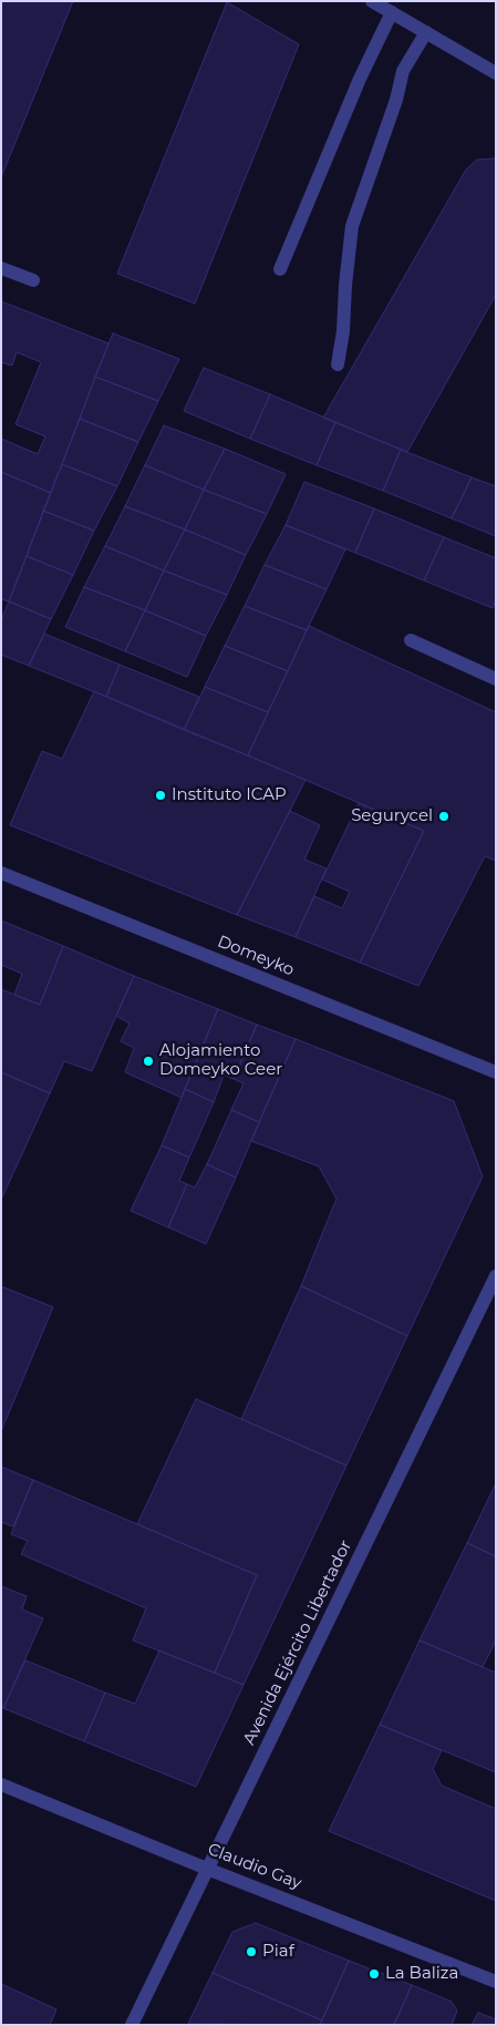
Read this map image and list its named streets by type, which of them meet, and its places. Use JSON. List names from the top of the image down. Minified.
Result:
{"streets":{"street":["Domeyko","Avenida Ejército Libertador","Claudio Gay"]},"crossings":[["Avenida Ejército Libertador","Claudio Gay"]],"places":["Instituto ICAP","Segurycel","Alojamiento Domeyko Ceer","Piaf","La Baliza"]}
